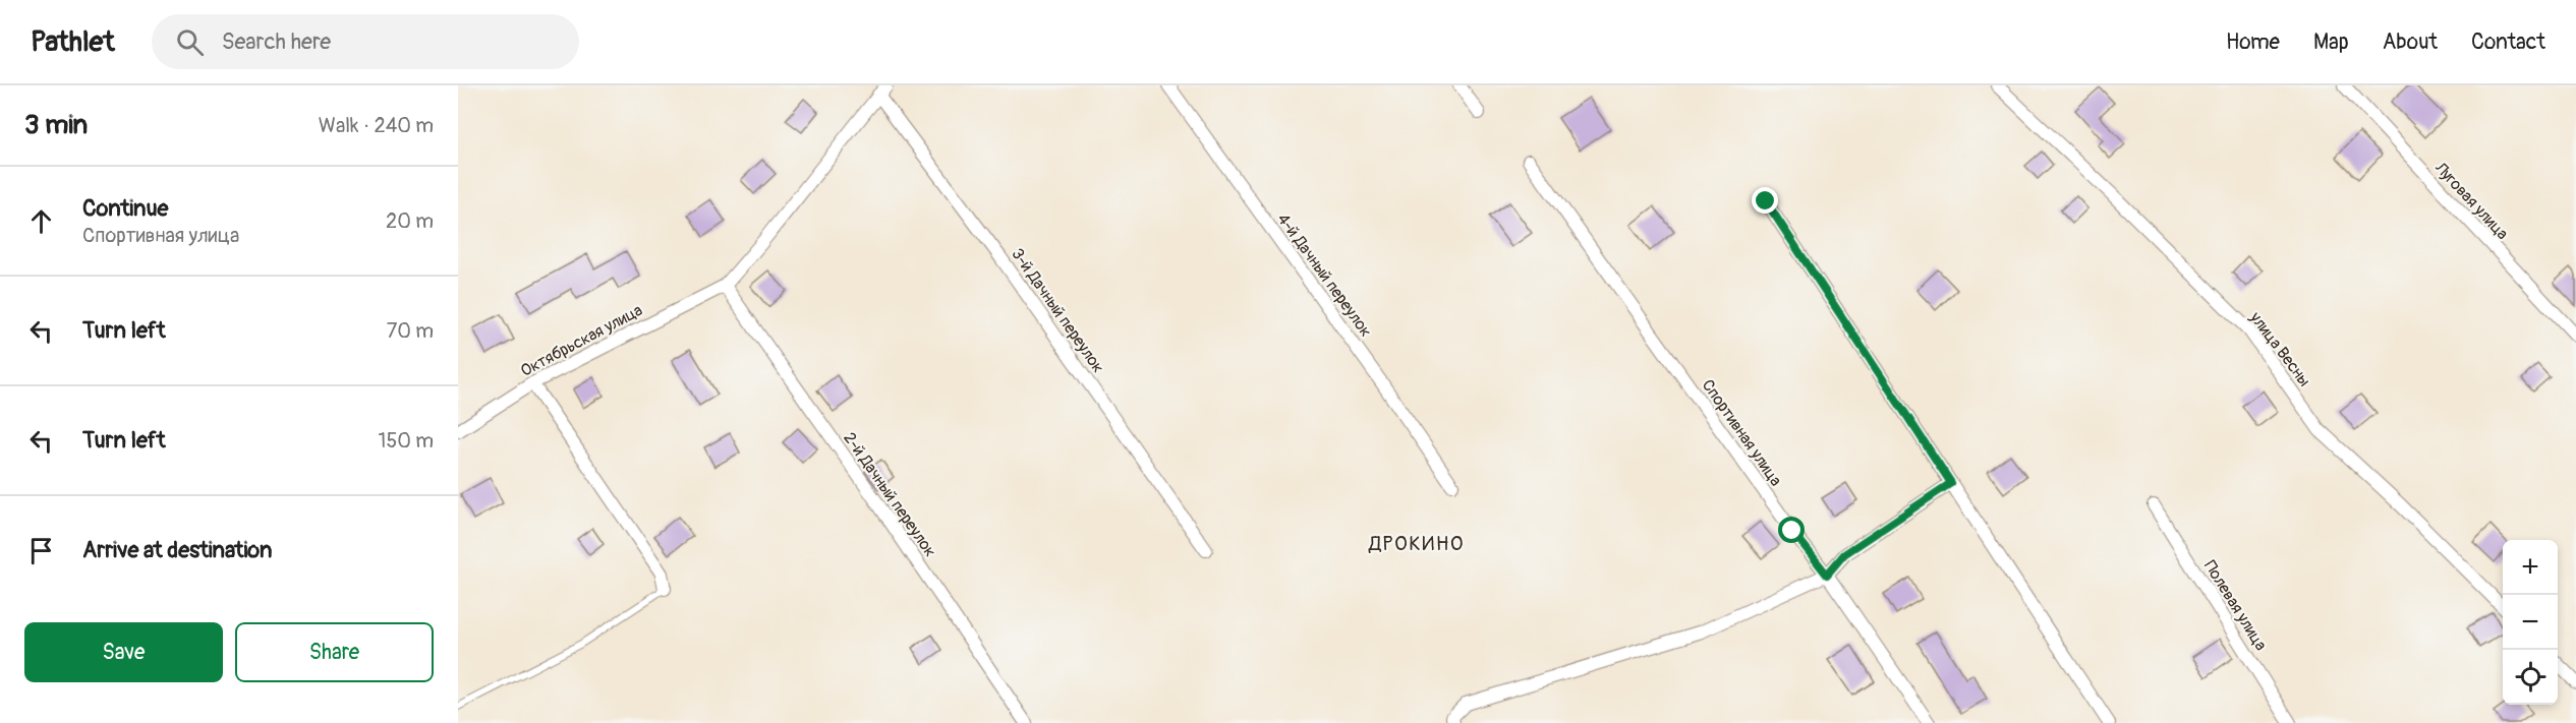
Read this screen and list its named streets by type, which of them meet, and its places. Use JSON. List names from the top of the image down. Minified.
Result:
{"streets":{"street":["Луговая улица","4-й Дачный переулок","3-й Дачный переулок","Октябрьская улица","улица Весны","Спортивная улица","2-й Дачный переулок","Полевая улица"]},"crossings":[["Октябрьская улица","2-й Дачный переулок"]],"districts":["ДРОКИНО"],"page":{"header":"Pathlet","search":"Search here","nav":["Home","Map","About","Contact"],"heading":["3 min","Walk · 240 m"],"list":[["Continue","Спортивная улица","20 m"],["Turn left","70 m"],["Turn left","150 m"],"Arrive at destination"],"map_buttons":["+","−"],"buttons":["Save","Share"]}}
